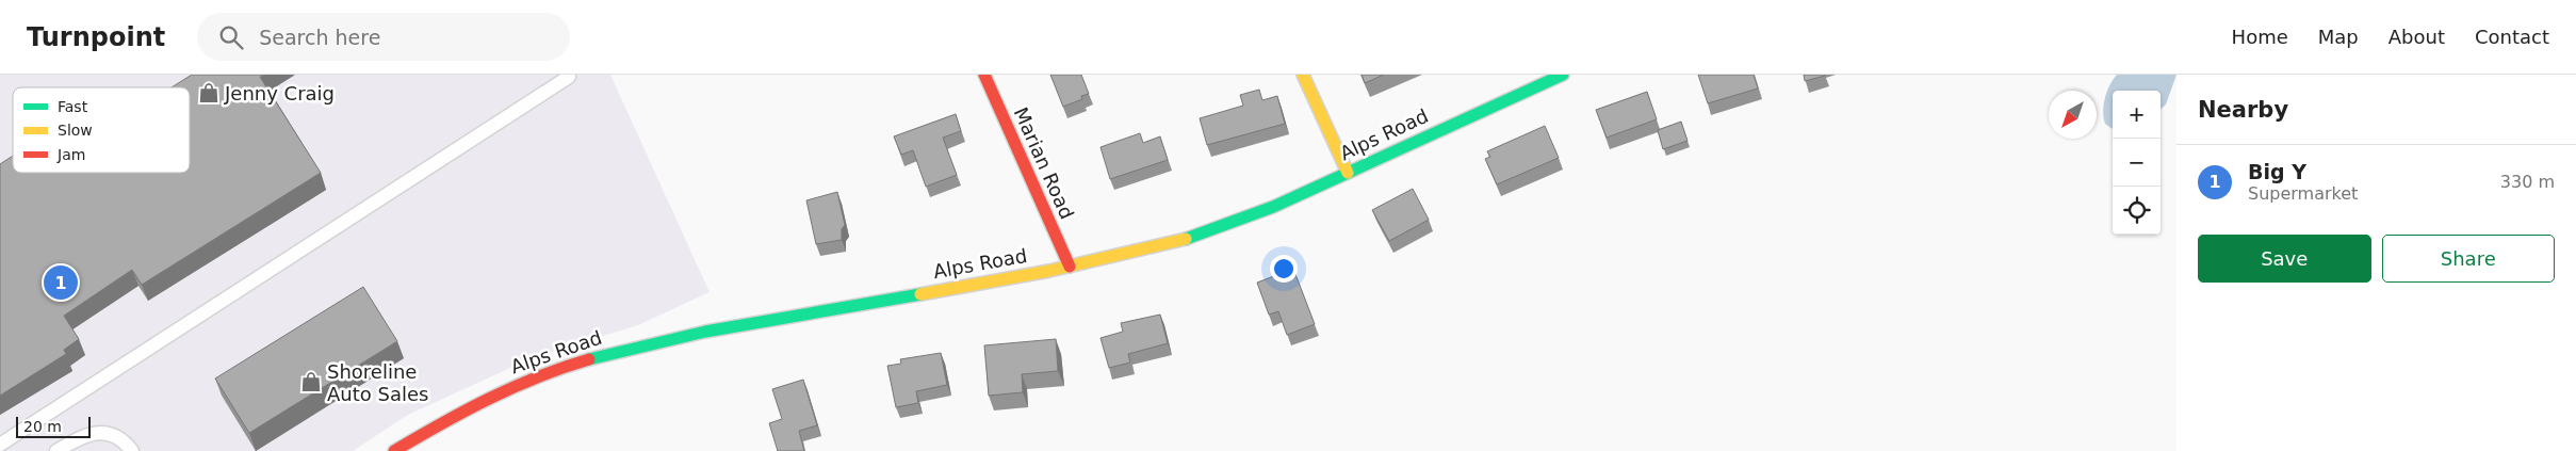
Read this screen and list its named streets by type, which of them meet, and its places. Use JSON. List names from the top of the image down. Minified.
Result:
{"streets":{"street":["Alps Road","Marian Road"]},"crossings":[["Alps Road","Marian Road"]],"places":{"shop":["Jenny Craig","Shoreline Auto Sales"]},"legend":["Fast","Slow","Jam"],"scale_bar":"20 m","north":"bottom left","page":{"header":"Turnpoint","search":"Search here","nav":["Home","Map","About","Contact"],"heading":"Nearby","map_buttons":["+","−"],"list":[{"mark":"1","name":"Big Y","note":"Supermarket","value":"330 m"}],"buttons":["Save","Share"],"pins":"1","scale":"20 m"}}
